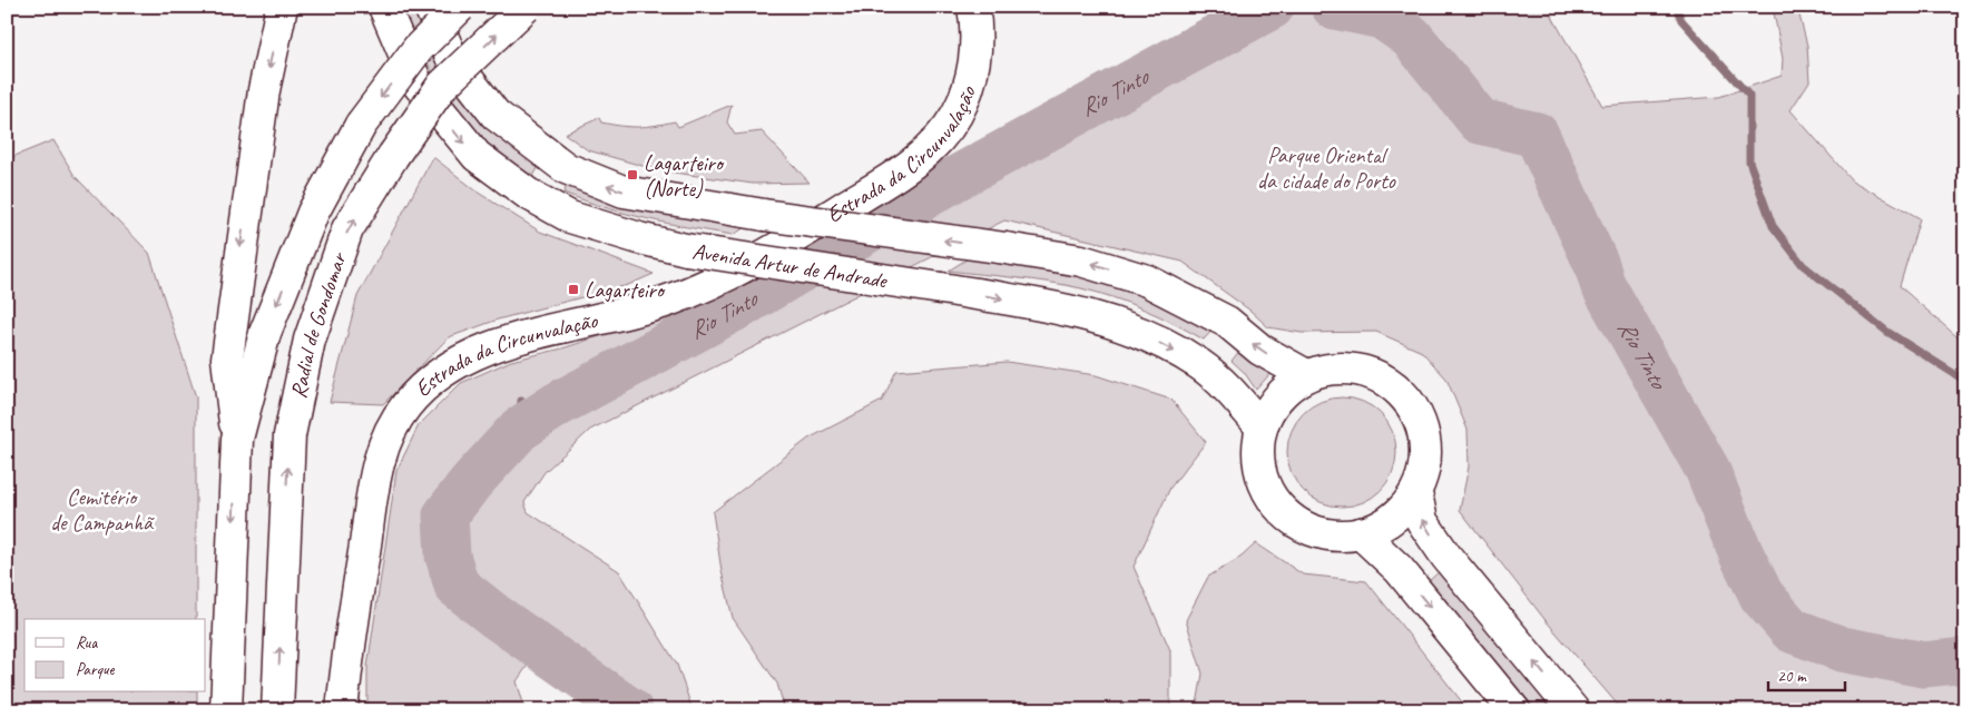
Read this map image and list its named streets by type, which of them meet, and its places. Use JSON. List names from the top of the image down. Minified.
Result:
{"streets":{"main road":["Estrada da Circunvalação","Avenida Artur de Andrade","Radial de Gondomar"]},"water":["Rio Tinto"],"parks":["Parque Oriental da cidade do Porto","Cemitério de Campanhã"],"places":{"transit":["Lagarteiro (Norte)","Lagarteiro"]},"legend":["Rua","Parque"],"scale_bar":"20 m"}
